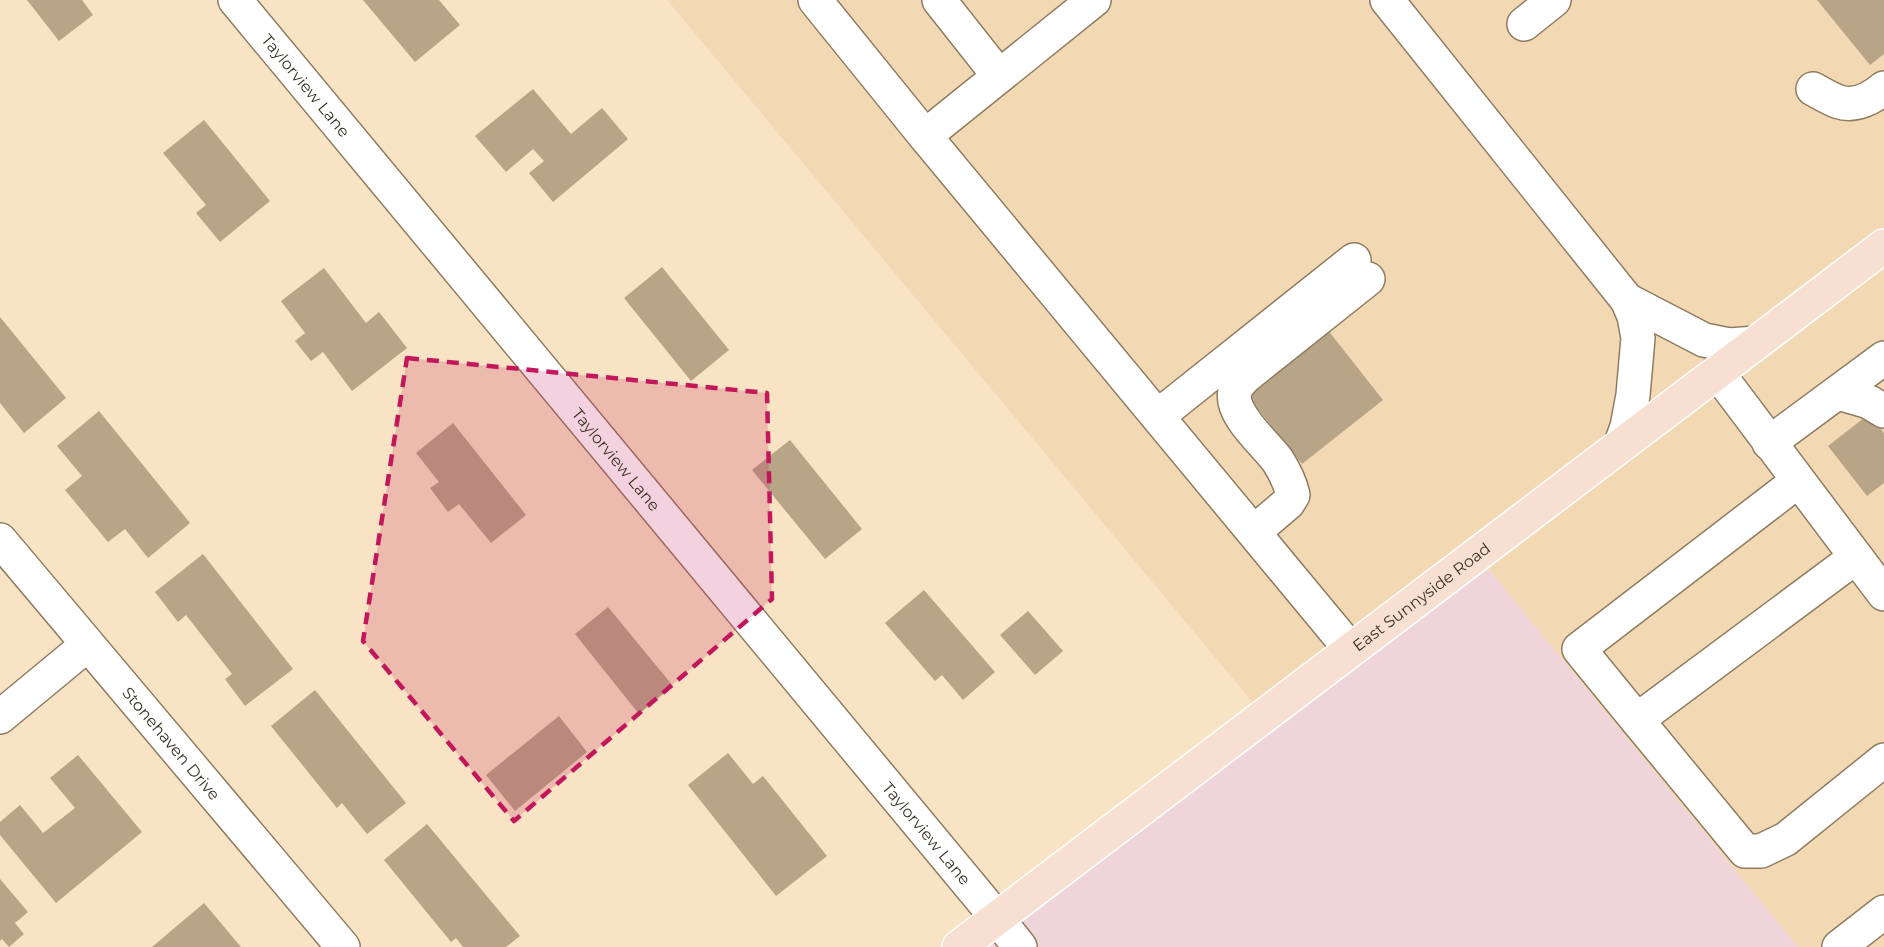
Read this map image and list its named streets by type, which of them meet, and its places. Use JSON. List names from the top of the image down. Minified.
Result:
{"streets":{"main road":["East Sunnyside Road"],"street":["Taylorview Lane","Stonehaven Drive"]},"crossings":[["Taylorview Lane","East Sunnyside Road"]]}
